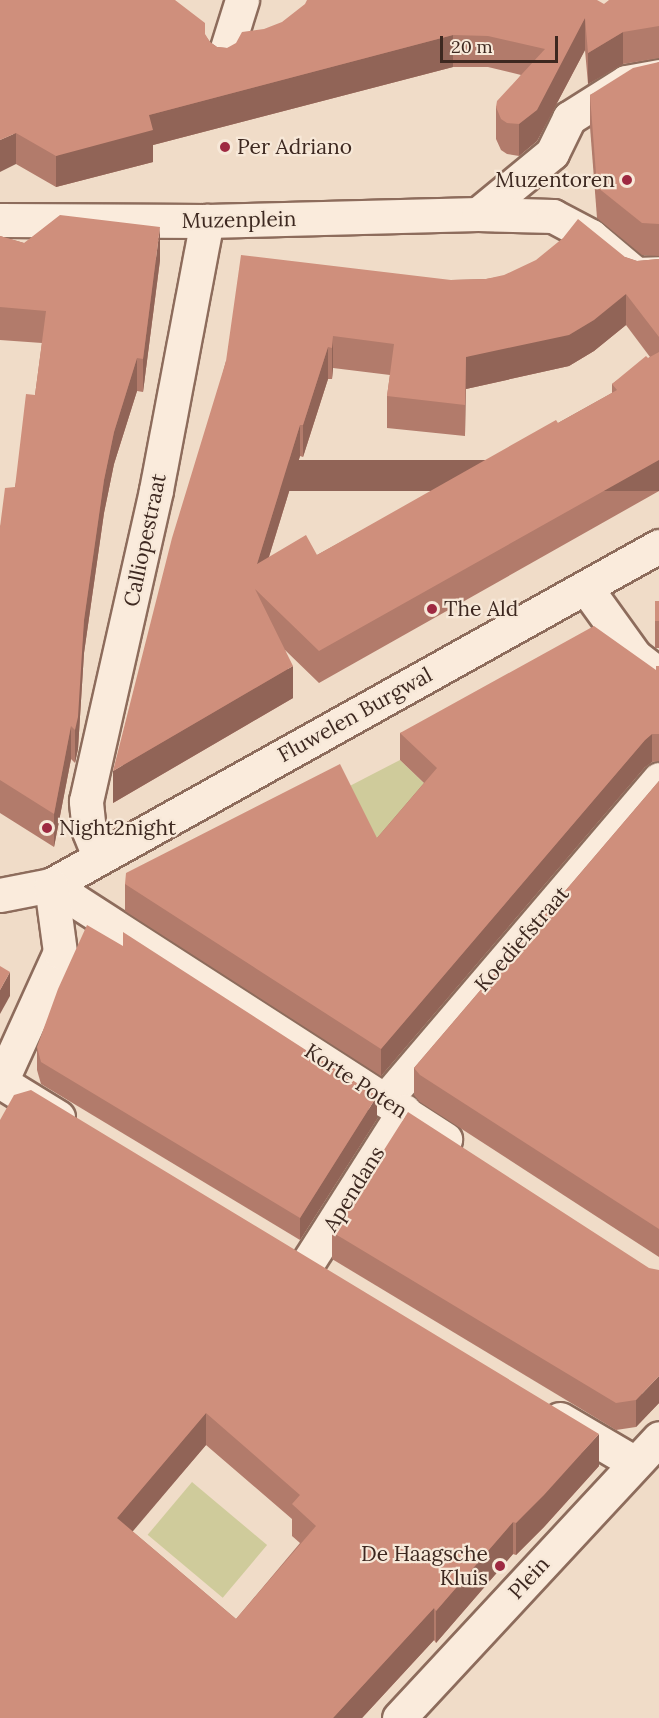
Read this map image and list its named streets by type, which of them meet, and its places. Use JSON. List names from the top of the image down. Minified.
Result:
{"streets":{"street":["Muzenplein","Calliopestraat","Fluwelen Burgwal","Koediefstraat","Korte Poten","Apendans","Plein"]},"crossings":[["Muzenplein","Calliopestraat"],["Calliopestraat","Fluwelen Burgwal"],["Fluwelen Burgwal","Korte Poten"],["Koediefstraat","Korte Poten"],["Koediefstraat","Apendans"],["Korte Poten","Apendans"]],"places":["Per Adriano","Muzentoren","The Ald","Night2night","De Haagsche Kluis"],"scale_bar":"20 m"}
